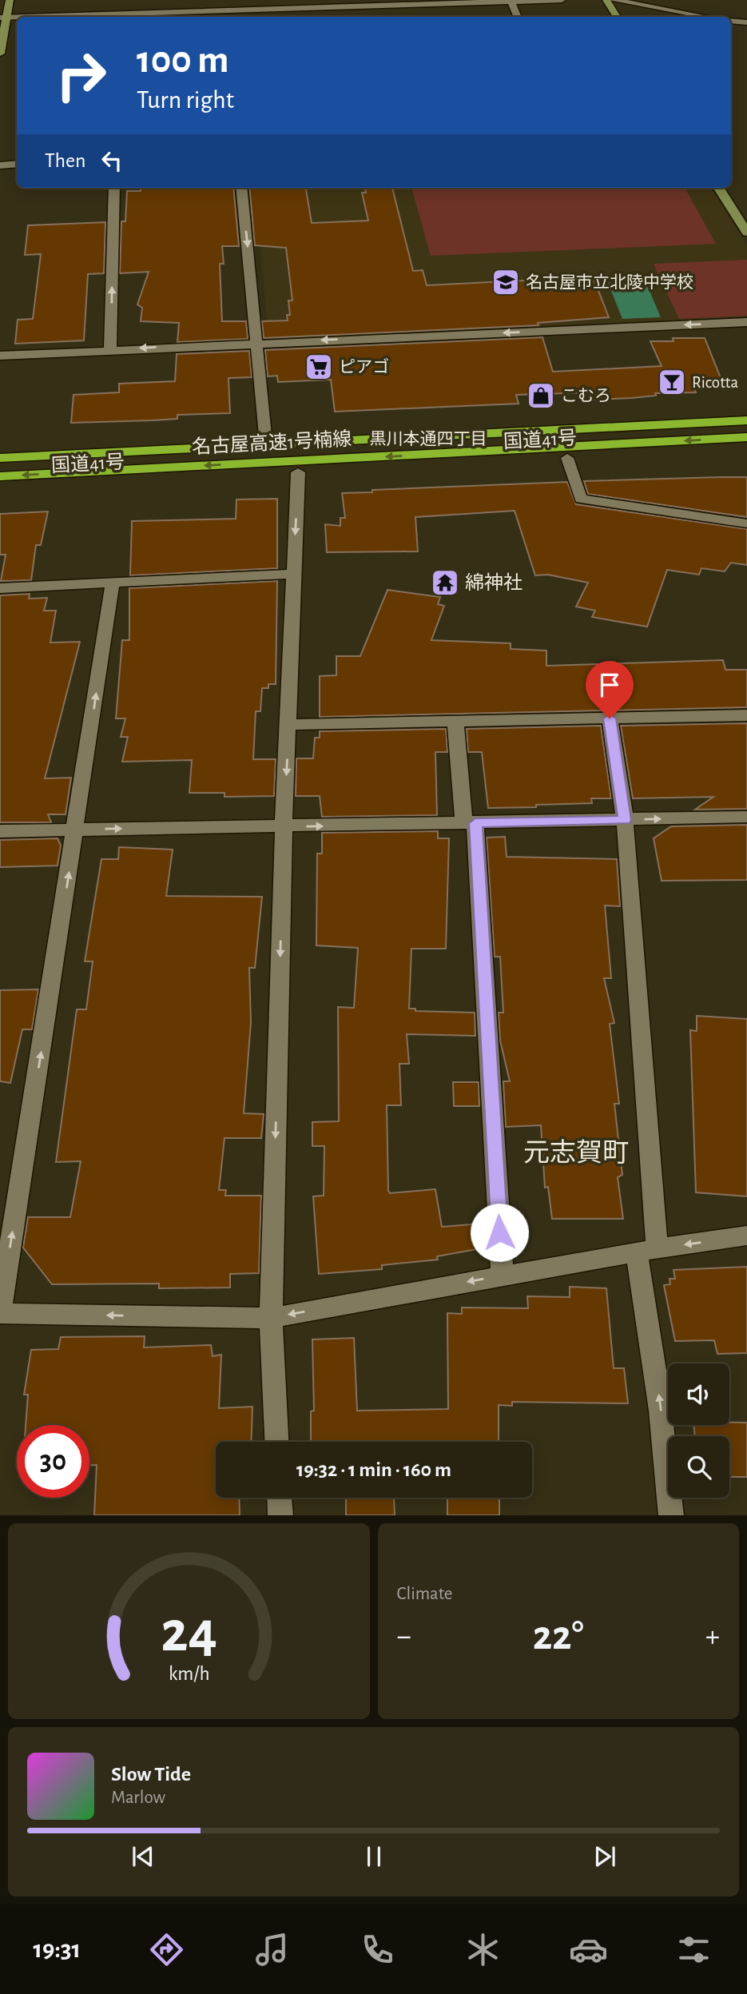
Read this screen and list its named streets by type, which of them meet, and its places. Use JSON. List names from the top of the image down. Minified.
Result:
{"streets":{"highway":["国道41号","名古屋高速1号楠線"]},"districts":["黒川本通四丁目","元志賀町"],"places":{"school or university":["名古屋市立北陵中学校"],"supermarket":["ピアゴ"],"bar":["Ricotta"],"shop":["こむろ"],"temple":["綿神社"]},"page":{"turn":["100 m","Turn right"],"then":"Then","limit":"30","trip":"19:32 · 1 min · 160 m","tile":"Climate","heat":["−","22°","+"],"song":["Slow Tide","Marlow"],"tabs":"19:31","gauge":["24","km/h"]}}
